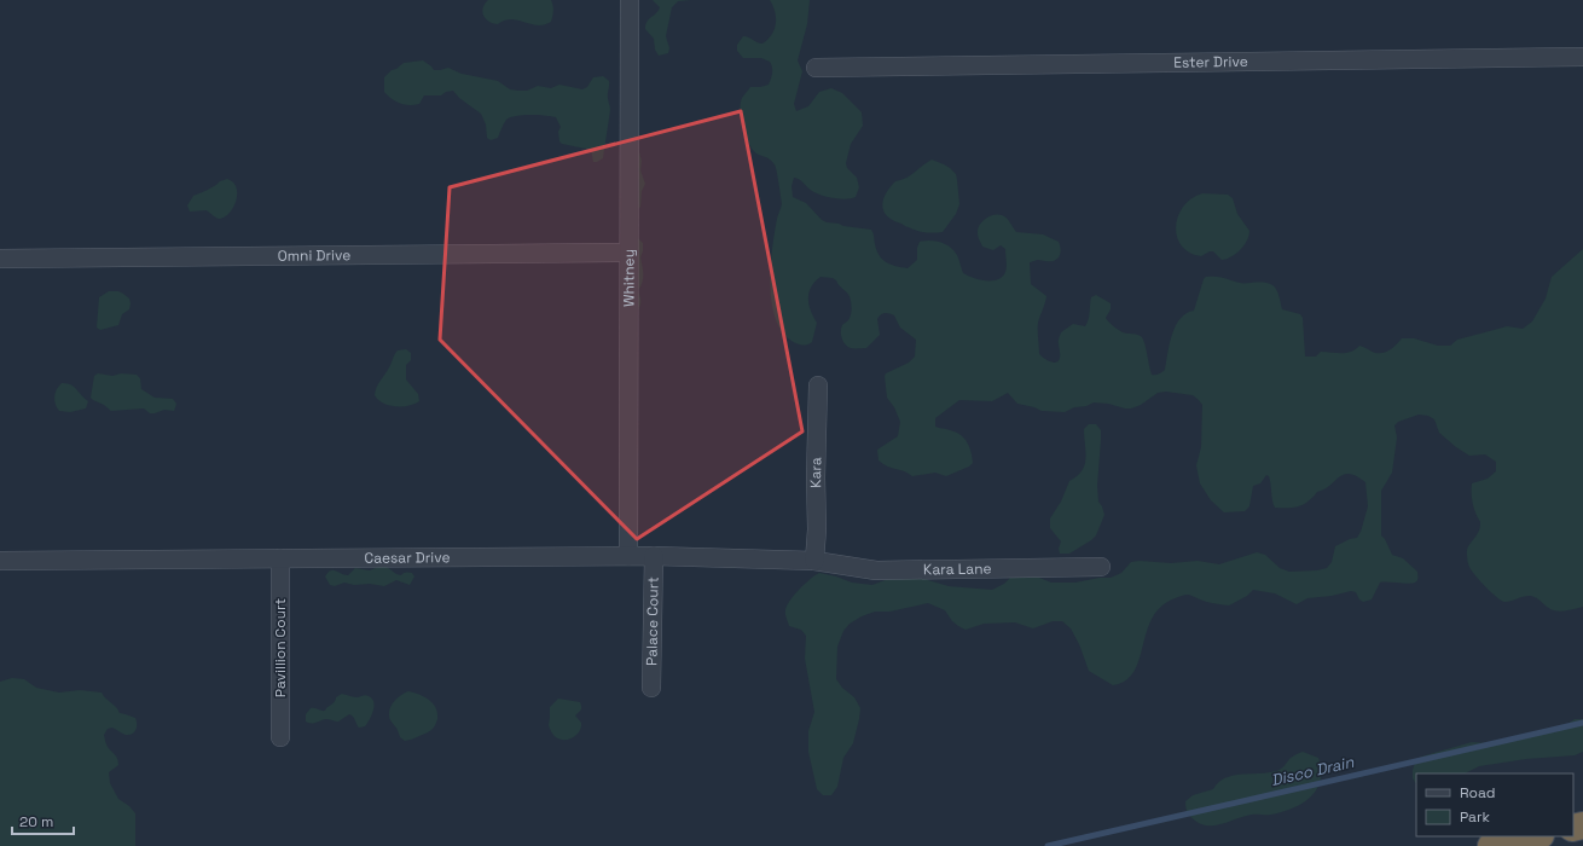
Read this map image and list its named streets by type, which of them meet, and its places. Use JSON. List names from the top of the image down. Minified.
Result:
{"streets":{"street":["Ester Drive","Omni Drive","Whitney","Kara","Caesar Drive","Kara Lane","Palace Court","Pavillion Court"]},"crossings":[["Omni Drive","Whitney"],["Whitney","Caesar Drive"],["Kara","Caesar Drive"],["Kara","Kara Lane"],["Caesar Drive","Kara Lane"],["Caesar Drive","Palace Court"],["Caesar Drive","Pavillion Court"]],"water":["Disco Drain"],"legend":["Road","Park"],"scale_bar":"20 m"}
